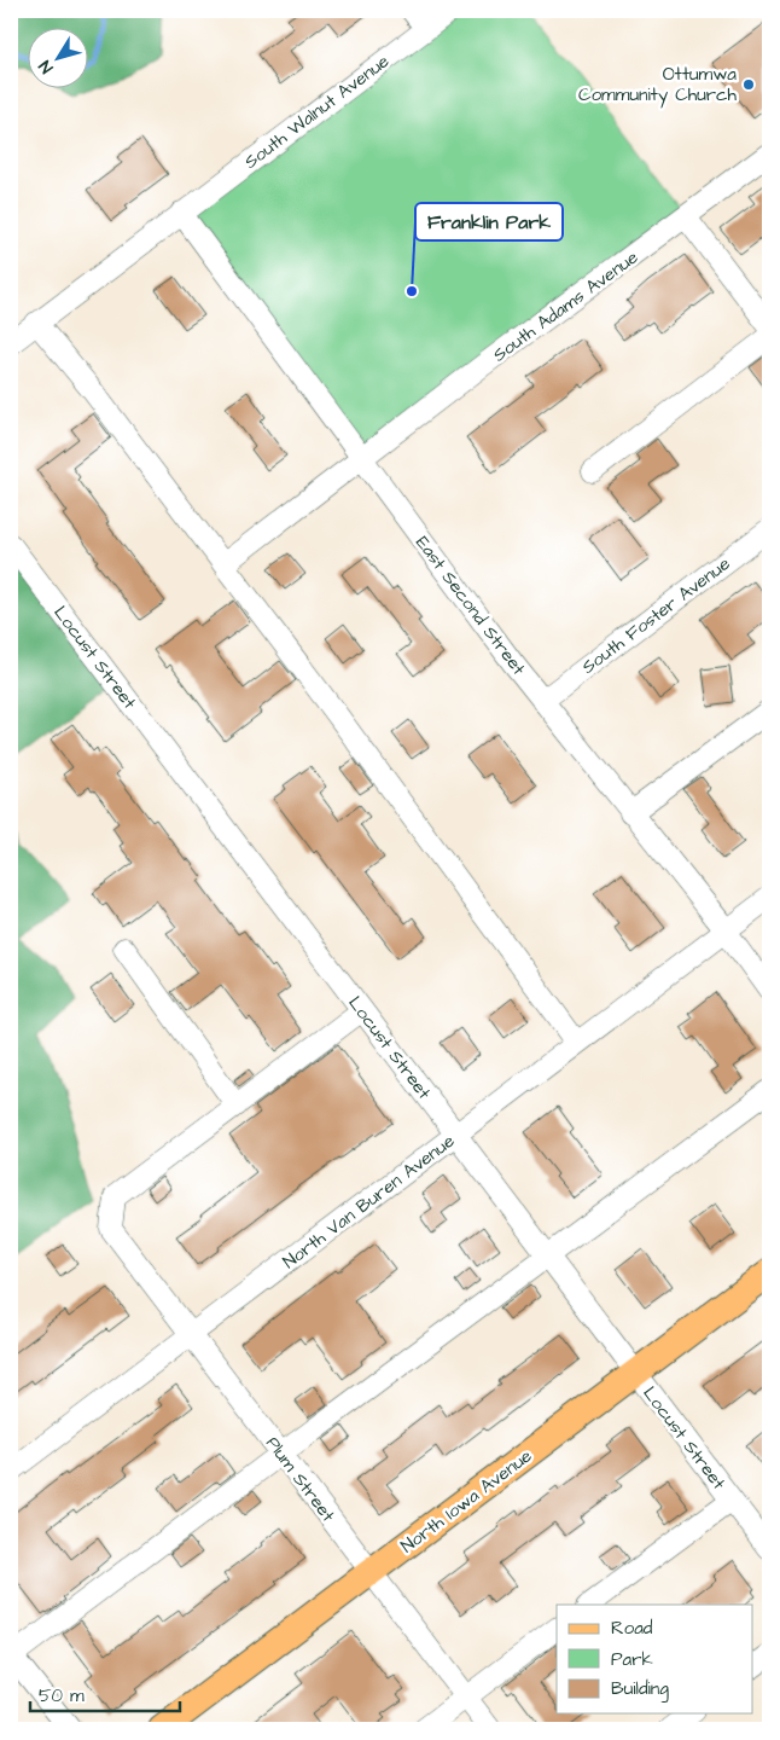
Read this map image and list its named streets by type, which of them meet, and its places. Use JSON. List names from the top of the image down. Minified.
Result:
{"streets":{"main road":["North Iowa Avenue"],"street":["South Walnut Avenue","South Adams Avenue","East Second Street","South Foster Avenue","Locust Street","North Van Buren Avenue","Plum Street"]},"crossings":[["South Walnut Avenue","East Second Street"],["South Adams Avenue","East Second Street"],["East Second Street","South Foster Avenue"],["East Second Street","North Van Buren Avenue"],["Locust Street","North Van Buren Avenue"],["Locust Street","North Iowa Avenue"],["North Van Buren Avenue","Plum Street"],["Plum Street","North Iowa Avenue"]],"places":["Ottumwa Community Church","Franklin Park"],"legend":["Road","Park","Building"],"scale_bar":"50 m","north":"bottom left"}
